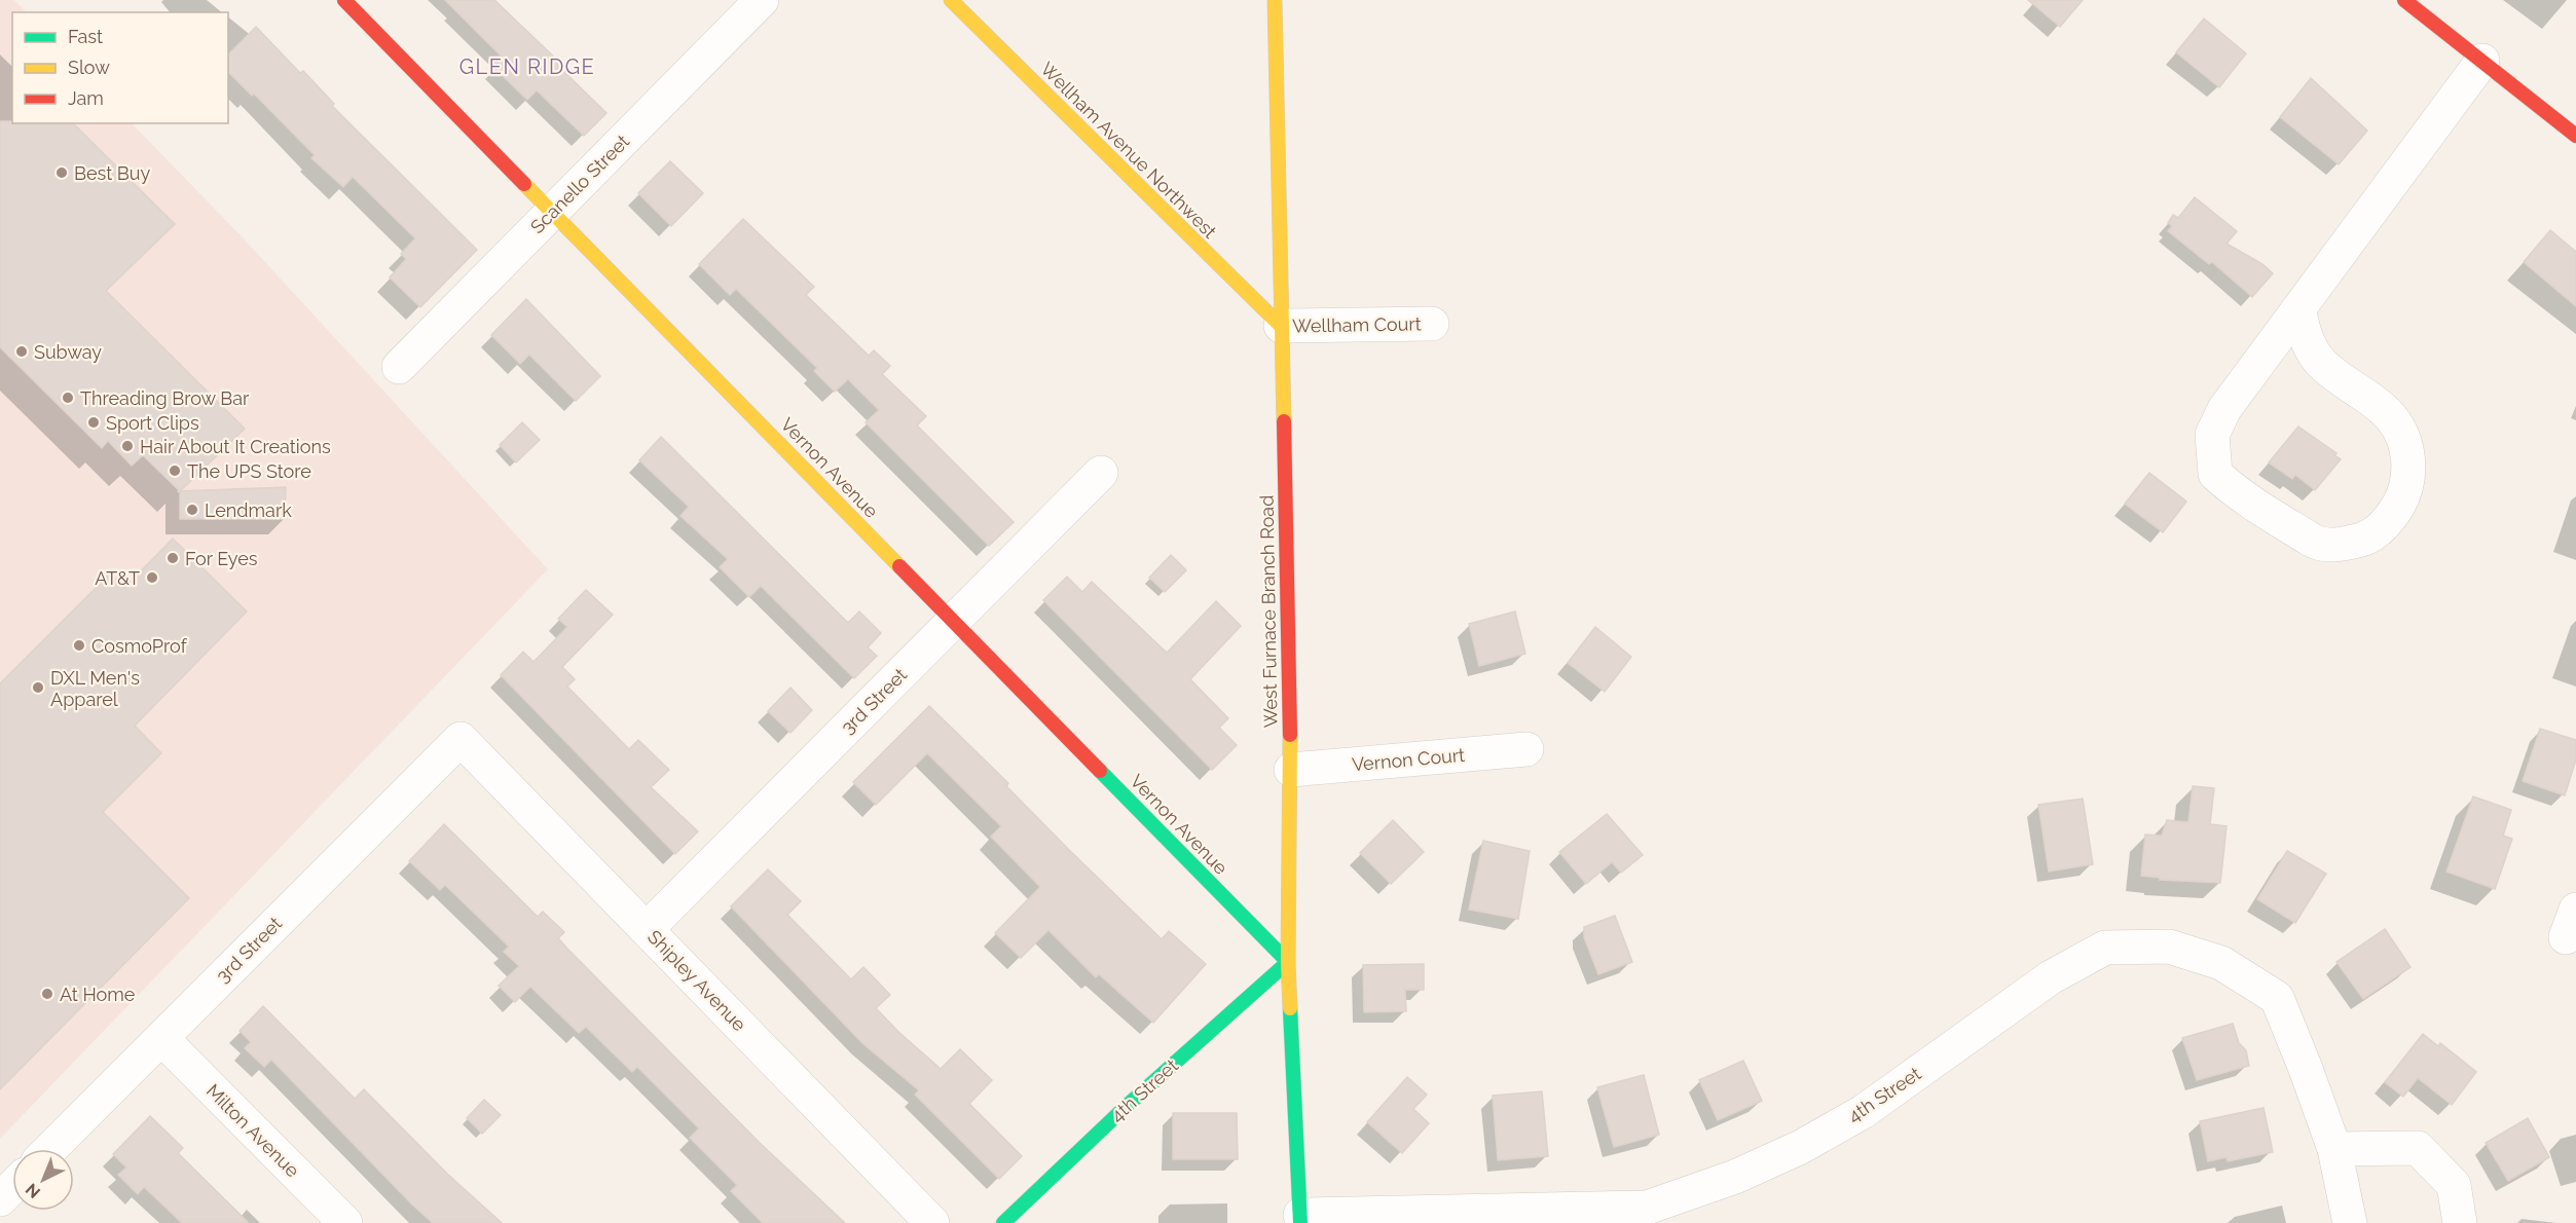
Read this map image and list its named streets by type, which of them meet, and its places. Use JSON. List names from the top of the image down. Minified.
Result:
{"streets":{"street":["Wellham Avenue Northwest","Scanello Street","Wellham Court","Vernon Avenue","West Furnace Branch Road","3rd Street","Vernon Court","Shipley Avenue","4th Street","Milton Avenue"]},"crossings":[["Wellham Avenue Northwest","Wellham Court"],["Wellham Avenue Northwest","West Furnace Branch Road"],["Scanello Street","Vernon Avenue"],["Wellham Court","West Furnace Branch Road"],["Vernon Avenue","West Furnace Branch Road"],["Vernon Avenue","3rd Street"],["Vernon Avenue","4th Street"],["West Furnace Branch Road","Vernon Court"],["West Furnace Branch Road","4th Street"],["3rd Street","Shipley Avenue"],["3rd Street","Milton Avenue"]],"districts":["GLEN RIDGE"],"places":["Best Buy","Subway","Threading Brow Bar","Sport Clips","Hair About It Creations","The UPS Store","Lendmark","For Eyes","AT&T","CosmoProf","DXL Men's Apparel","At Home"],"legend":["Fast","Slow","Jam"],"north":"bottom left"}
